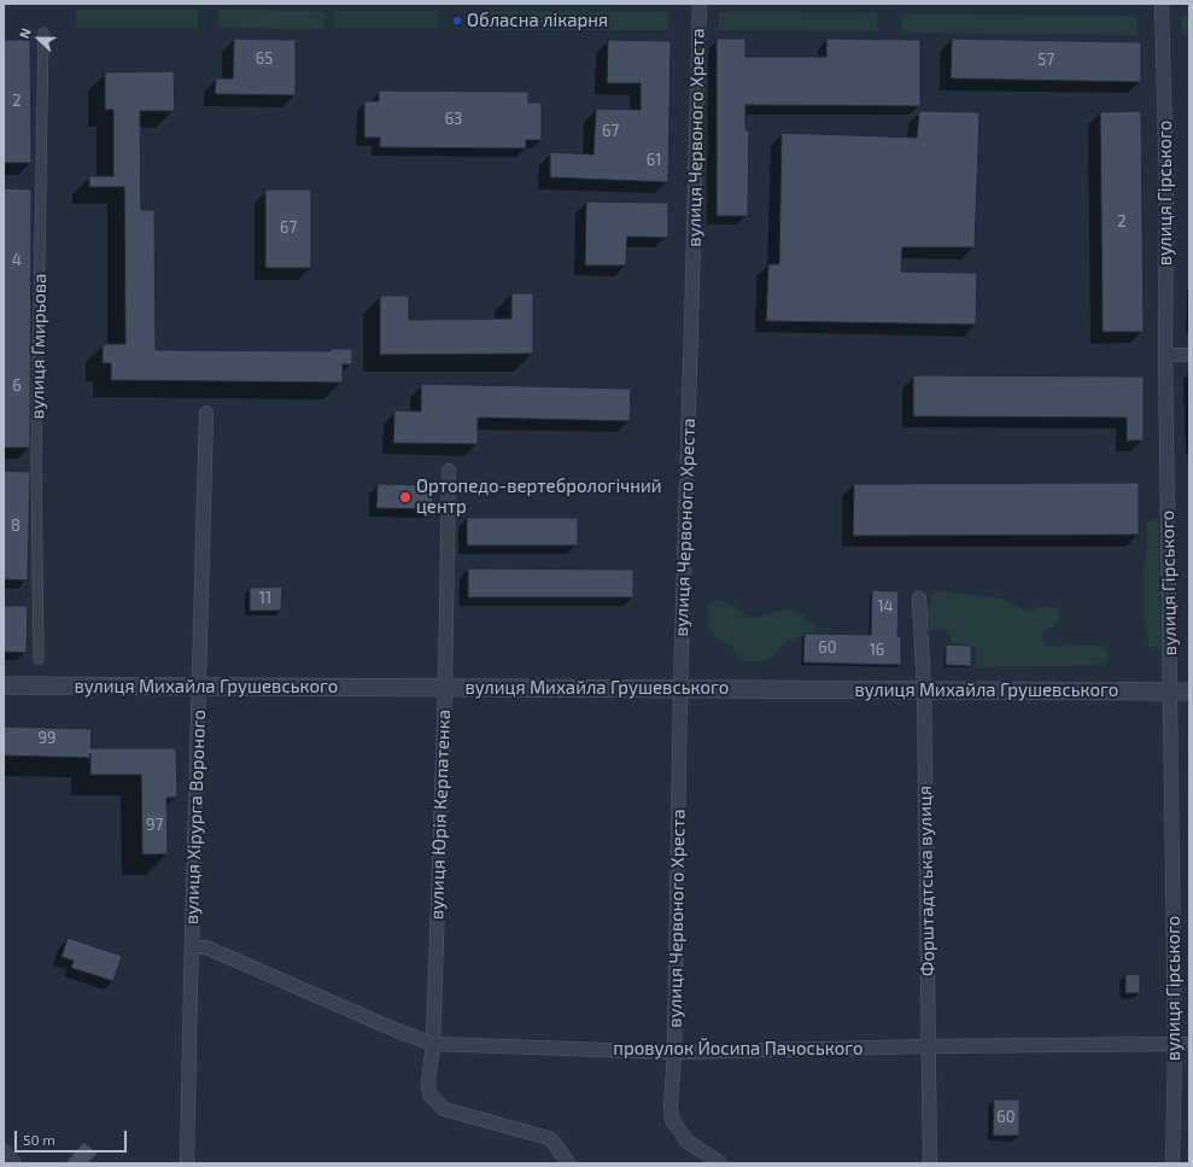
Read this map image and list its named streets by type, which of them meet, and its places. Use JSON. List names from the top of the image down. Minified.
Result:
{"streets":{"street":["вулиця Червоного Хреста","вулиця Гірського","вулиця Гмирьова","вулиця Михайла Грушевського","вулиця Юрія Керпатенка","вулиця Хірурга Вороного","Форштадтська вулиця","провулок Йосипа Пачоського"]},"crossings":[["вулиця Червоного Хреста","вулиця Михайла Грушевського"],["вулиця Червоного Хреста","провулок Йосипа Пачоського"],["вулиця Гірського","вулиця Михайла Грушевського"],["вулиця Гірського","провулок Йосипа Пачоського"],["вулиця Михайла Грушевського","вулиця Юрія Керпатенка"],["вулиця Михайла Грушевського","вулиця Хірурга Вороного"],["вулиця Михайла Грушевського","Форштадтська вулиця"],["вулиця Юрія Керпатенка","провулок Йосипа Пачоського"],["вулиця Хірурга Вороного","провулок Йосипа Пачоського"],["Форштадтська вулиця","провулок Йосипа Пачоського"]],"places":["Обласна лікарня","Ортопедо-вертебрологічний центр"],"house_numbers":["65","57","2","63","67","61","2","67","4","6","8","11","14","60","16","99","97","60"],"scale_bar":"50 m","north":"left"}
